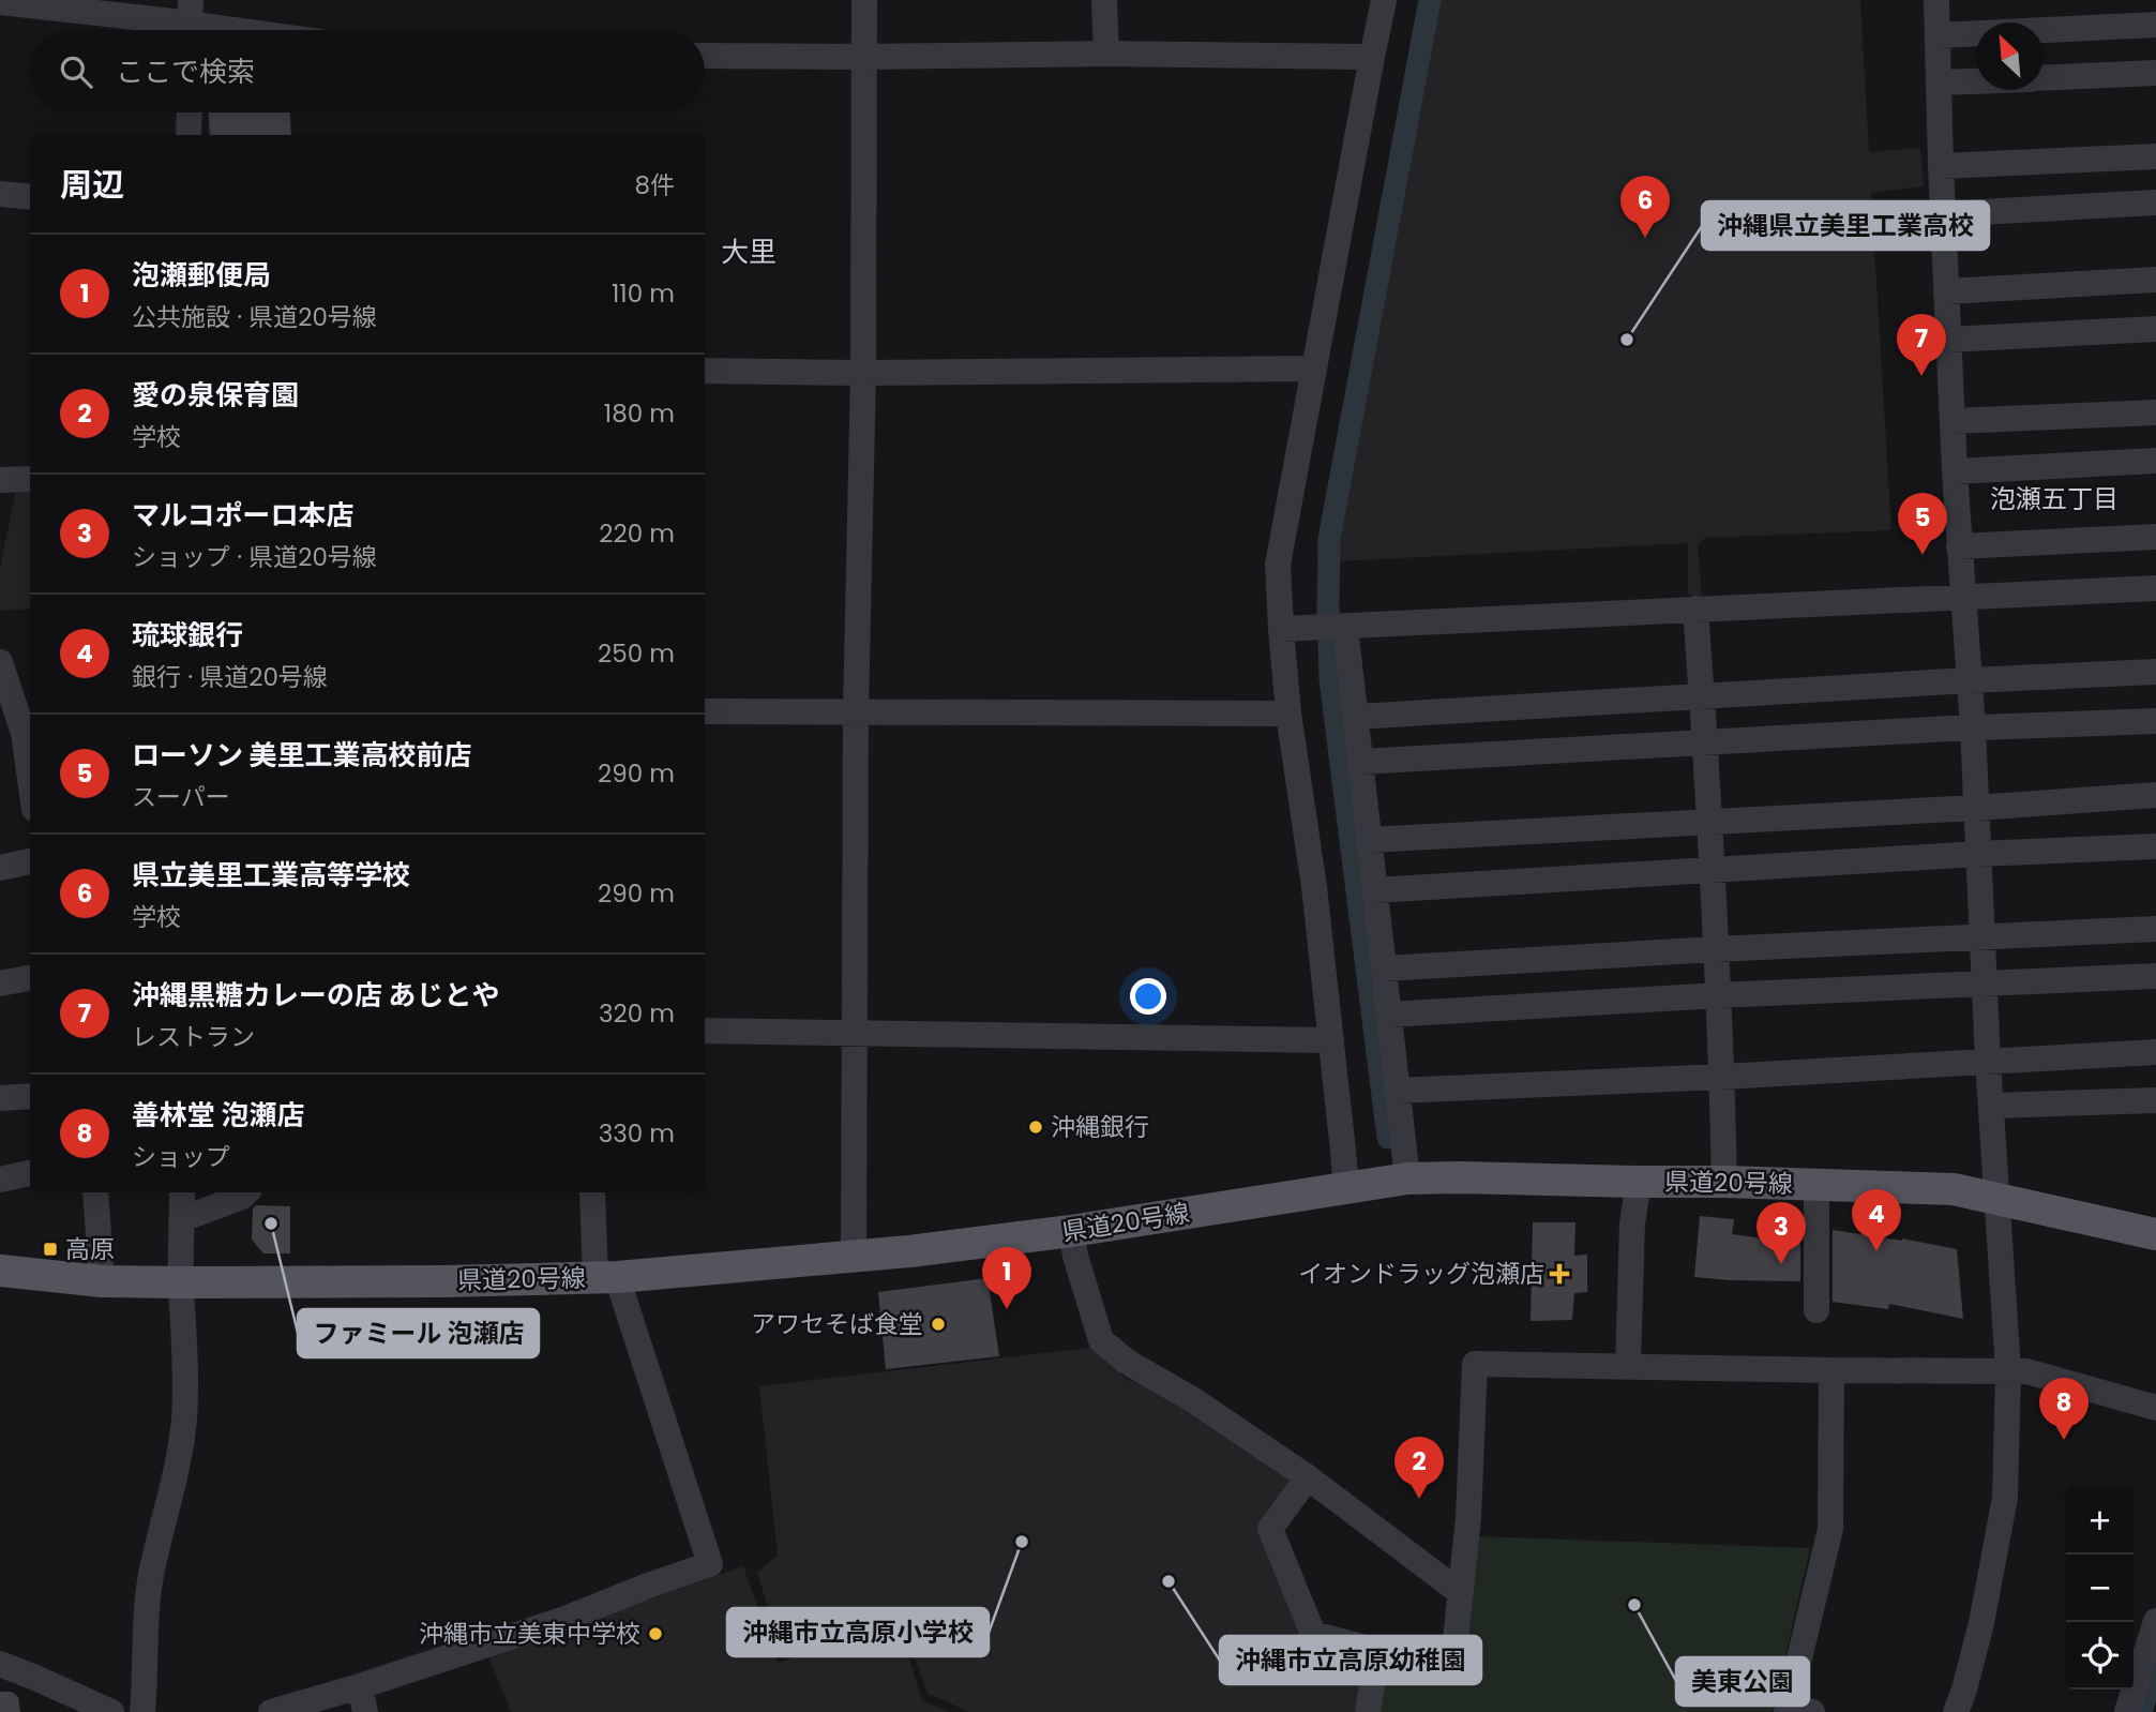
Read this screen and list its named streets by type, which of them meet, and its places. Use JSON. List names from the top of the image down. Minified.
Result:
{"streets":{"main road":["県道20号線"]},"districts":["大里","泡瀬五丁目"],"places":{"other":["沖縄県立美里工業高校","沖縄銀行","ファミール 泡瀬店","アワセそば食堂","沖縄市立高原小学校","沖縄市立高原幼稚園","美東公園","沖縄市立美東中学校"],"transit":["高原"],"health":["イオンドラッグ泡瀬店"]},"north":"top left","page":{"search":"ここで検索","heading":["周辺","8件"],"pins":["6","7","5","4","3","1","8","2"],"list":[{"mark":"1","name":"泡瀬郵便局","note":"公共施設 · 県道20号線","value":"110 m"},{"mark":"2","name":"愛の泉保育園","note":"学校","value":"180 m"},{"mark":"3","name":"マルコポーロ本店","note":"ショップ · 県道20号線","value":"220 m"},{"mark":"4","name":"琉球銀行","note":"銀行 · 県道20号線","value":"250 m"},{"mark":"5","name":"ローソン 美里工業高校前店","note":"スーパー","value":"290 m"},{"mark":"6","name":"県立美里工業高等学校","note":"学校","value":"290 m"},{"mark":"7","name":"沖縄黒糖カレーの店 あじとや","note":"レストラン","value":"320 m"},{"mark":"8","name":"善林堂 泡瀬店","note":"ショップ","value":"330 m"}],"map_buttons":["+","−"]}}
